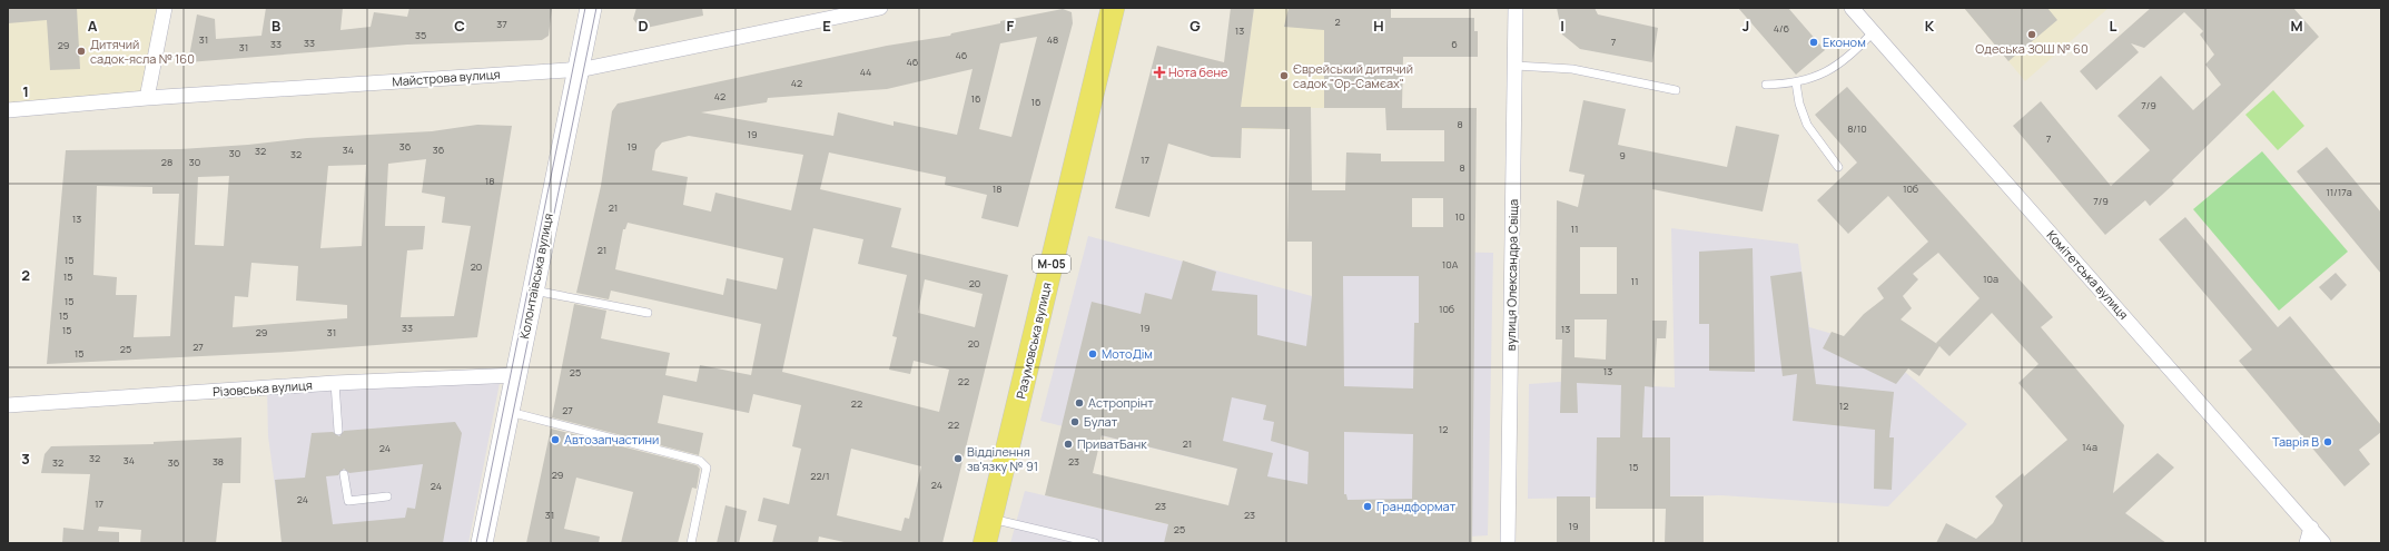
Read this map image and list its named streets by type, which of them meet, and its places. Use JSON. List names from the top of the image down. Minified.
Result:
{"streets":{"main road":["М-05","Колонтаївська вулиця","Разумовська вулиця"],"street":["Майстрова вулиця","вулиця Олександра Свіща","Комітетська вулиця","Різовська вулиця"]},"crossings":[["Майстрова вулиця","Колонтаївська вулиця"],["Колонтаївська вулиця","Різовська вулиця"]],"places":{"other":["Одеська ЗОШ № 60","Економ","Дитячий садок-ясла № 160","Єврейський дитячий садок \"Ор-Самєах\"","МотоДім","Астропрінт","Булат","Автозапчастини","Таврія В","ПриватБанк","Відділення зв'язку № 91","Грандформат"],"health":["Нота бене"]},"house_numbers":["2","37","4/6","13","35","31","48","7","33","33","6","29","31","46","46","44","42","42","16","16","7/9","8","8/10","19","7","36","19","34","36","32","30","32","9","17","28","30","8","18","18","10б","11/17а","7/9","21","10","13","11","21","15","10А","20","15","10а","11","20","15","10б","15","33","19","13","15","29","31","20","27","25","15","13","25","22","22","12","27","22","12","21","14а","24","32","34","38","23","32","36","15","29","22/1","24","24","24","17","23","31","23","19","25"],"grid":{"columns":["A","B","C","D","E","F","G","H","I","J","K","L","M"],"rows":["1","2","3"]}}
